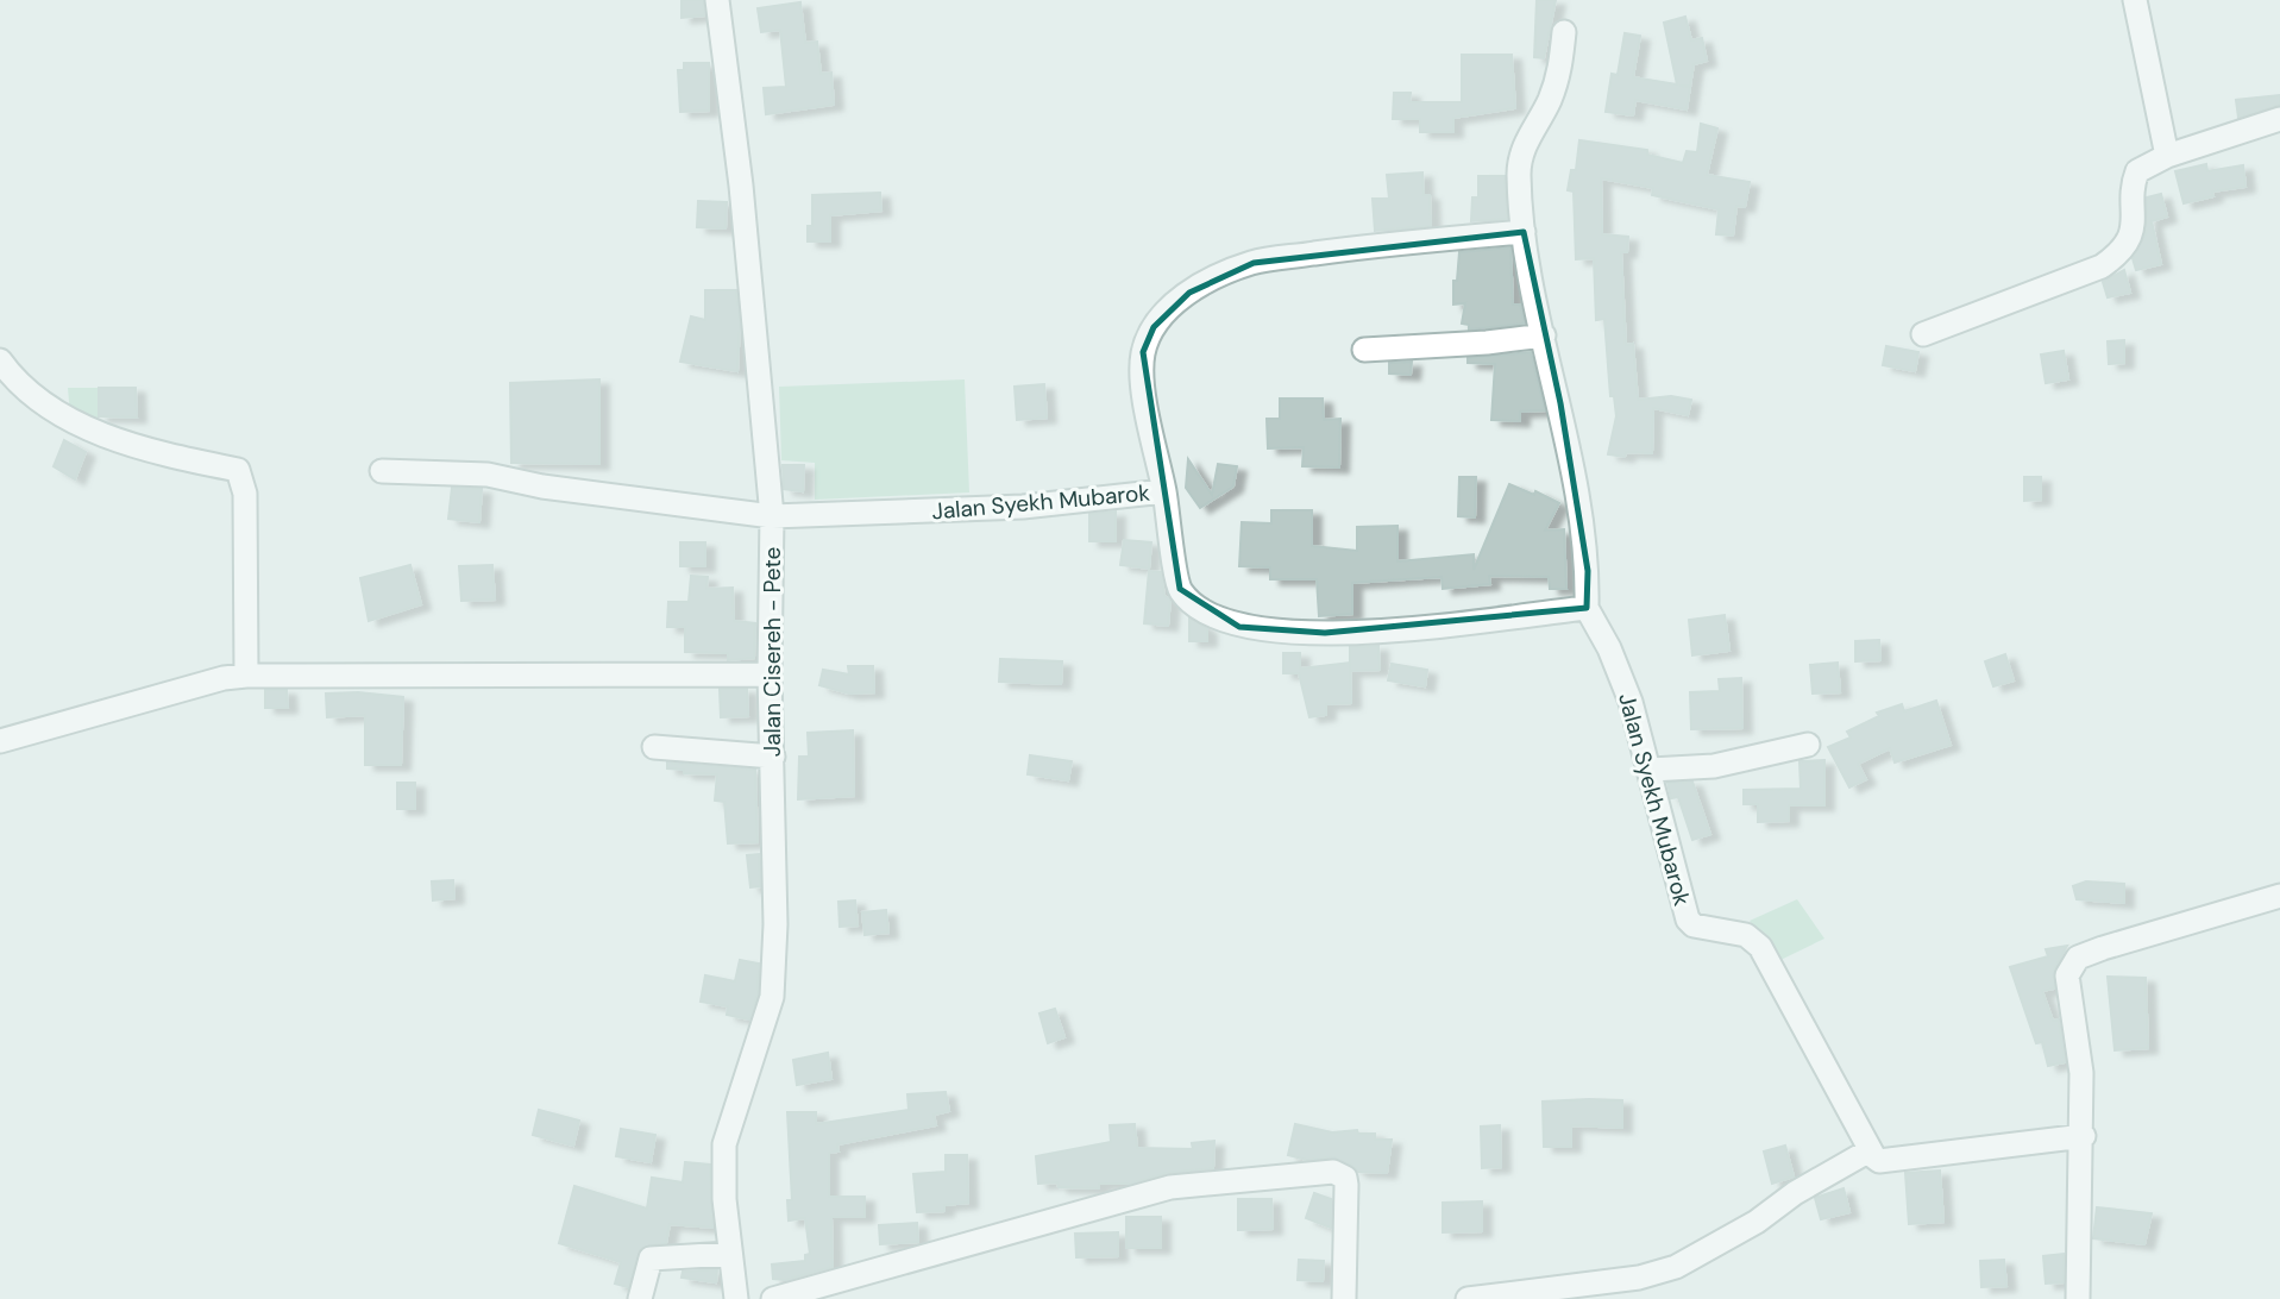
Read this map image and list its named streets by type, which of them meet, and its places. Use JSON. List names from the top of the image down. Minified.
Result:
{"streets":{"street":["Jalan Syekh Mubarok","Jalan Cisereh - Pete"]},"crossings":[["Jalan Syekh Mubarok","Jalan Cisereh - Pete"]]}
